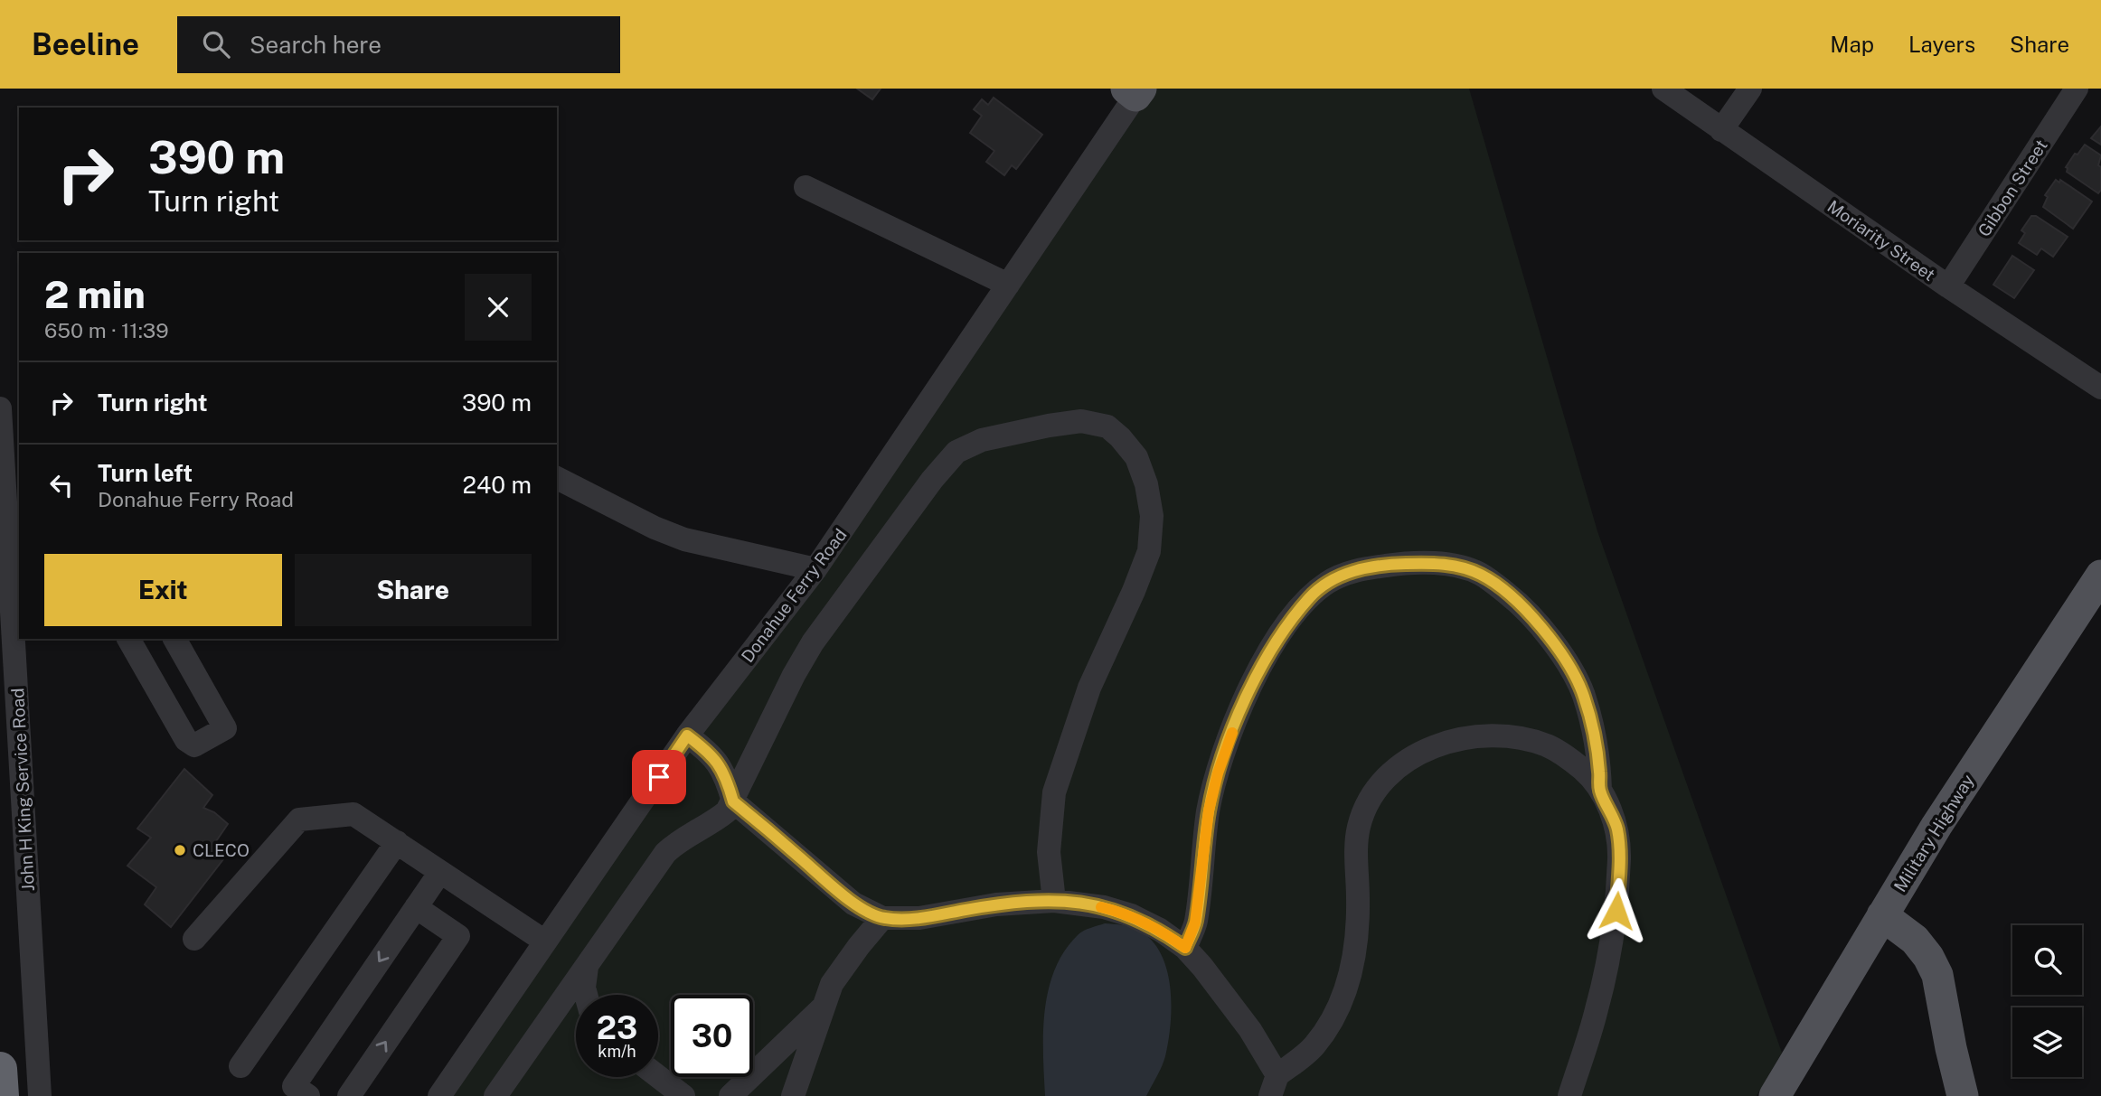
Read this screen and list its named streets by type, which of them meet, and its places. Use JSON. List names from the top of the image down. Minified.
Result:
{"streets":{"main road":["Military Highway"],"street":["Gibbon Street","Moriarity Street","Donahue Ferry Road","John H King Service Road"]},"crossings":[["Gibbon Street","Moriarity Street"]],"places":["CLECO"],"page":{"header":"Beeline","search":"Search here","nav":["Map","Layers","Share"],"turn":["390 m","Turn right"],"heading":["2 min","650 m · 11:39"],"list":[{"name":"Turn right","value":"390 m"},{"name":"Turn left","note":"Donahue Ferry Road","value":"240 m"}],"buttons":["Exit","Share"],"speed":"23 km/h","limit":"30"}}
